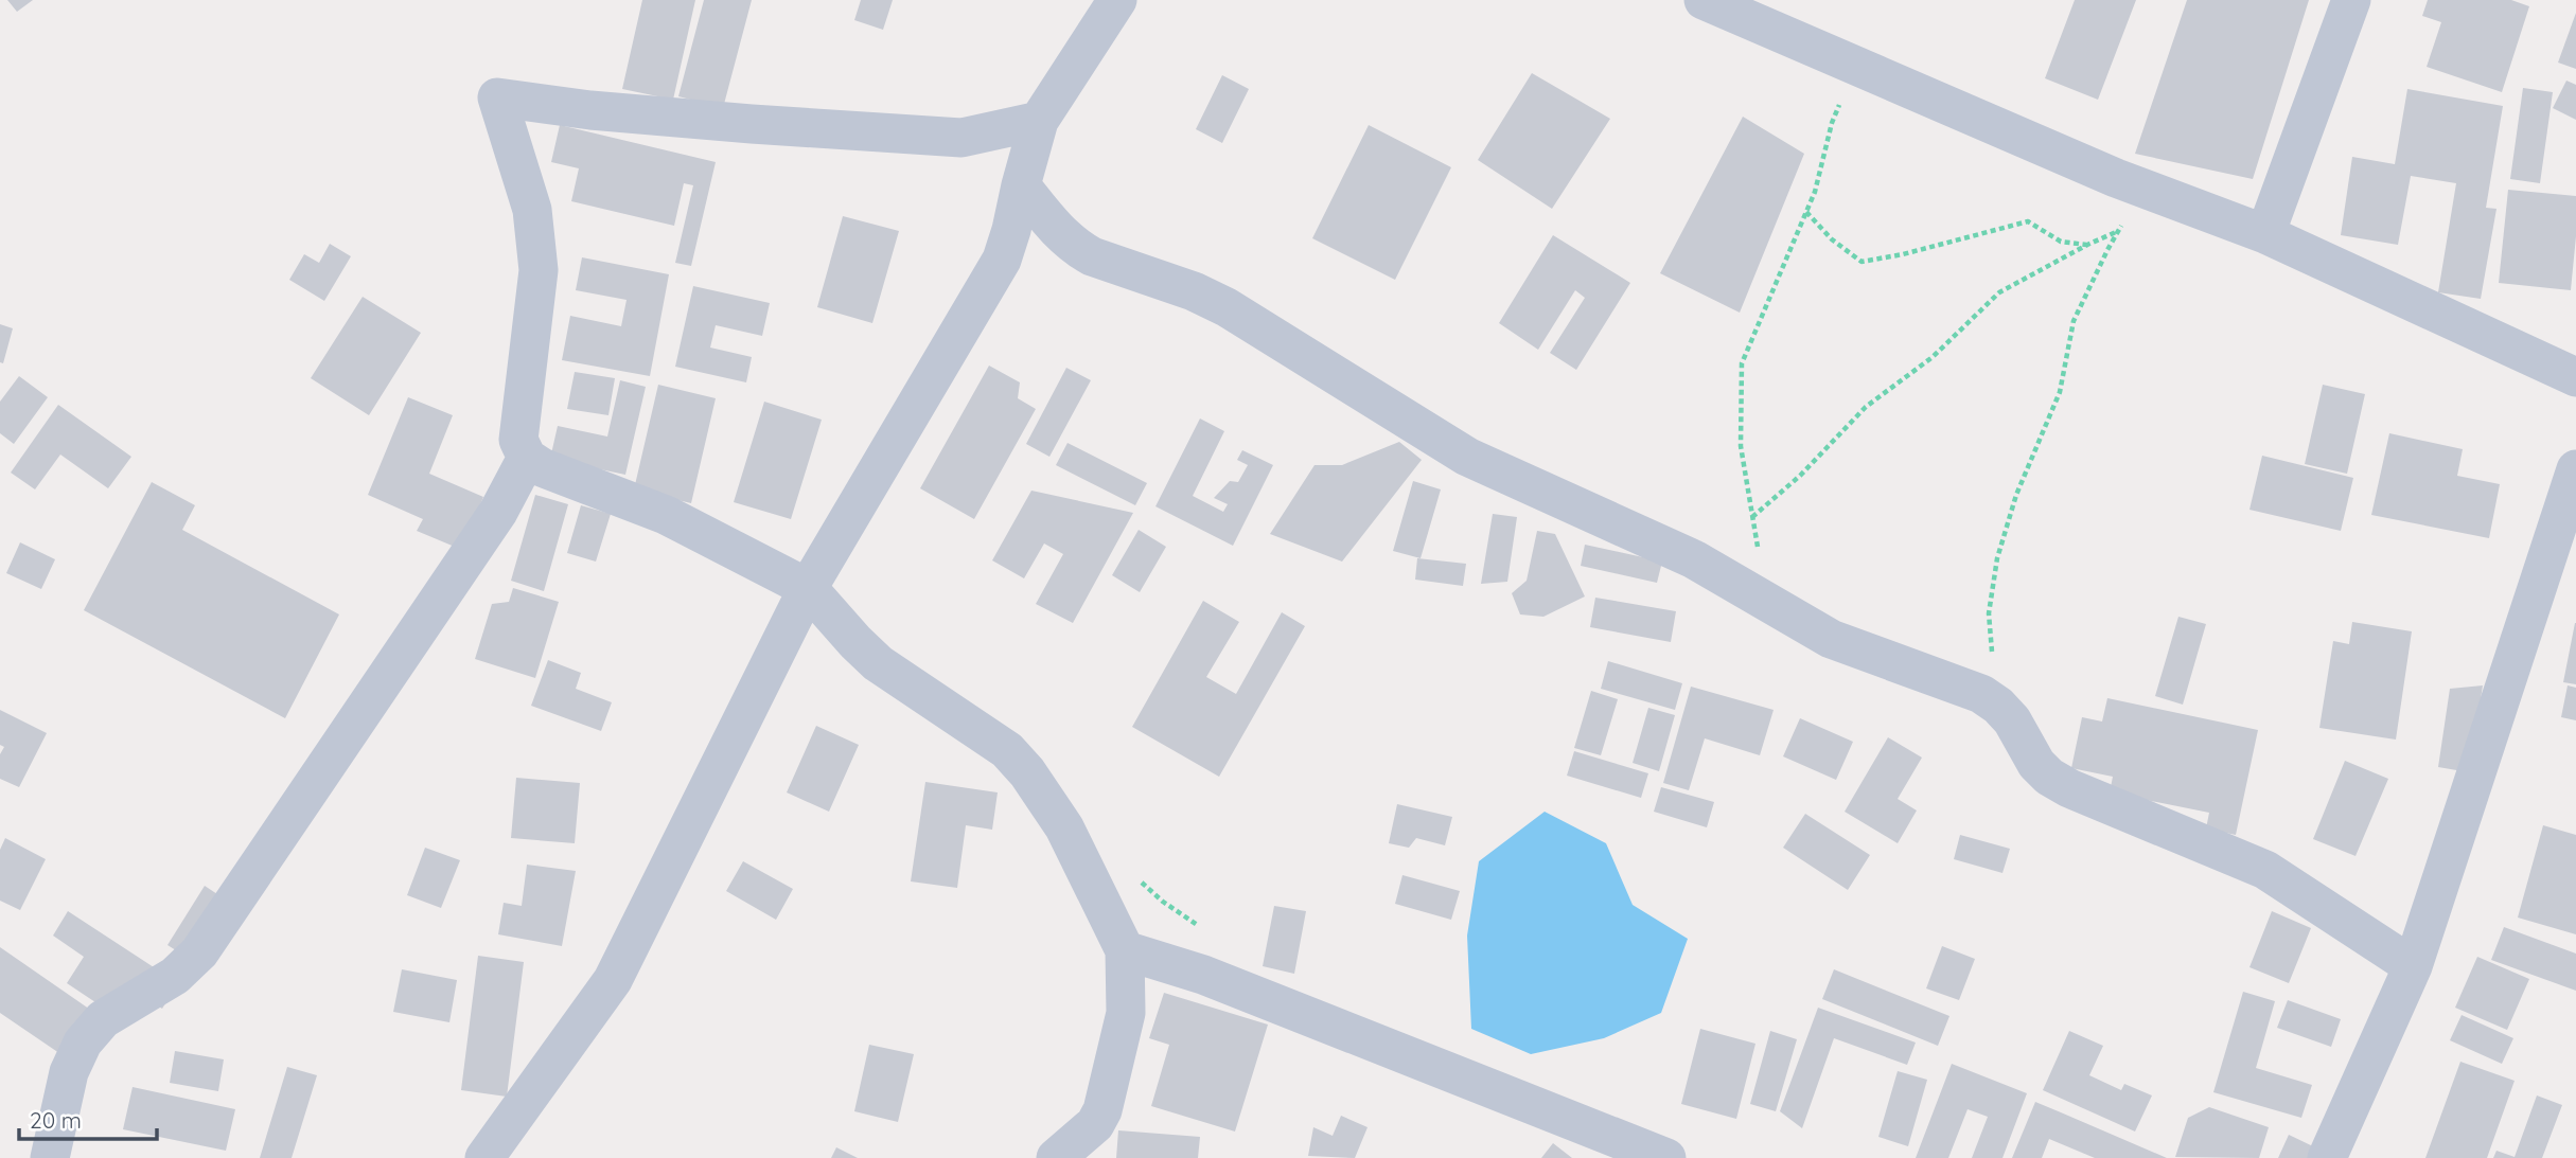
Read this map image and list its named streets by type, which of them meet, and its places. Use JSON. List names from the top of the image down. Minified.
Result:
{"scale_bar":"20 m"}
